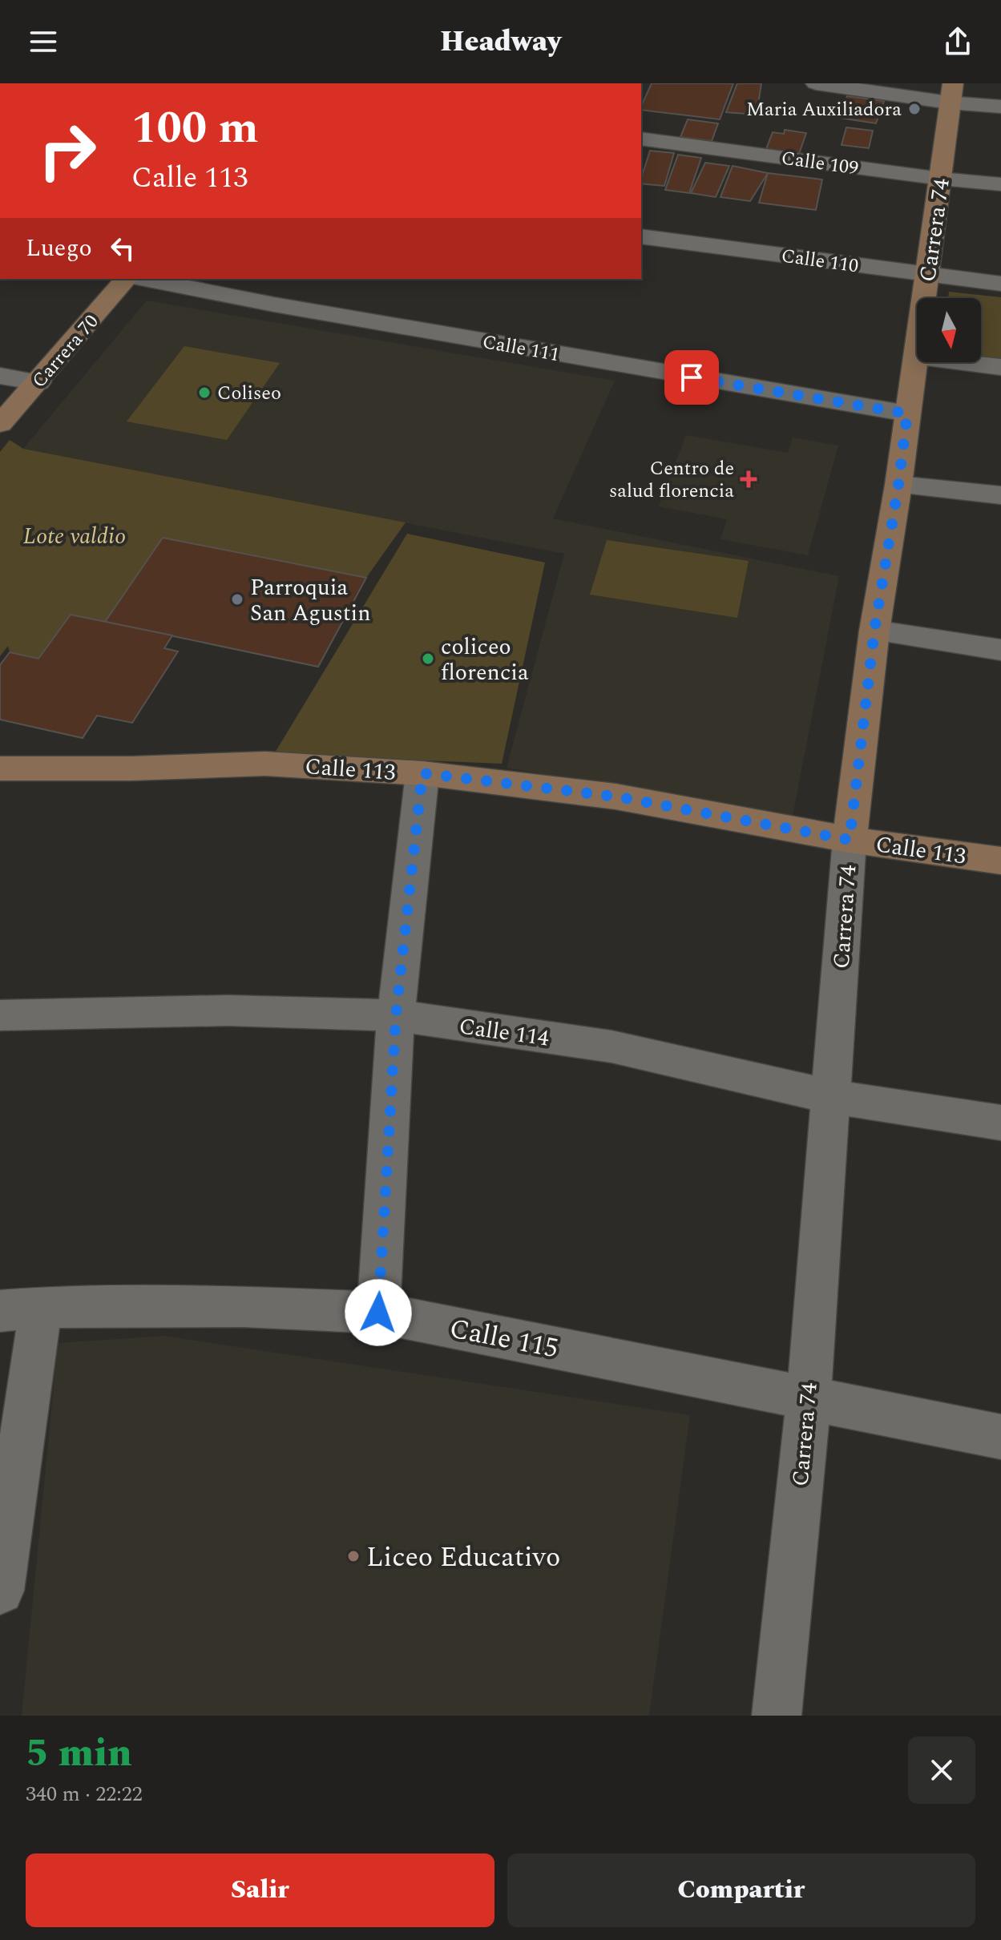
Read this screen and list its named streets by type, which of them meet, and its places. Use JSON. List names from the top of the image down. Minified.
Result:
{"streets":{"main road":["Carrera 74","Carrera 70","Calle 113"],"street":["Calle 109","Calle 110","Calle 111","Calle 114","Calle 115"]},"crossings":[["Calle 109","Carrera 74"],["Carrera 74","Calle 110"],["Carrera 74","Calle 111"],["Carrera 74","Calle 113"],["Carrera 74","Calle 114"],["Carrera 74","Calle 115"]],"parks":["Lote valdio"],"places":{"other":["Maria Auxiliadora","Coliseo","Parroquia San Agustin","coliceo florencia","Liceo Educativo"],"health":["Centro de salud florencia"]},"north":"bottom","page":{"header":"Headway","turn":["100 m","Calle 113"],"then":"Luego","heading":["5 min","340 m · 22:22"],"buttons":["Salir","Compartir"]}}
